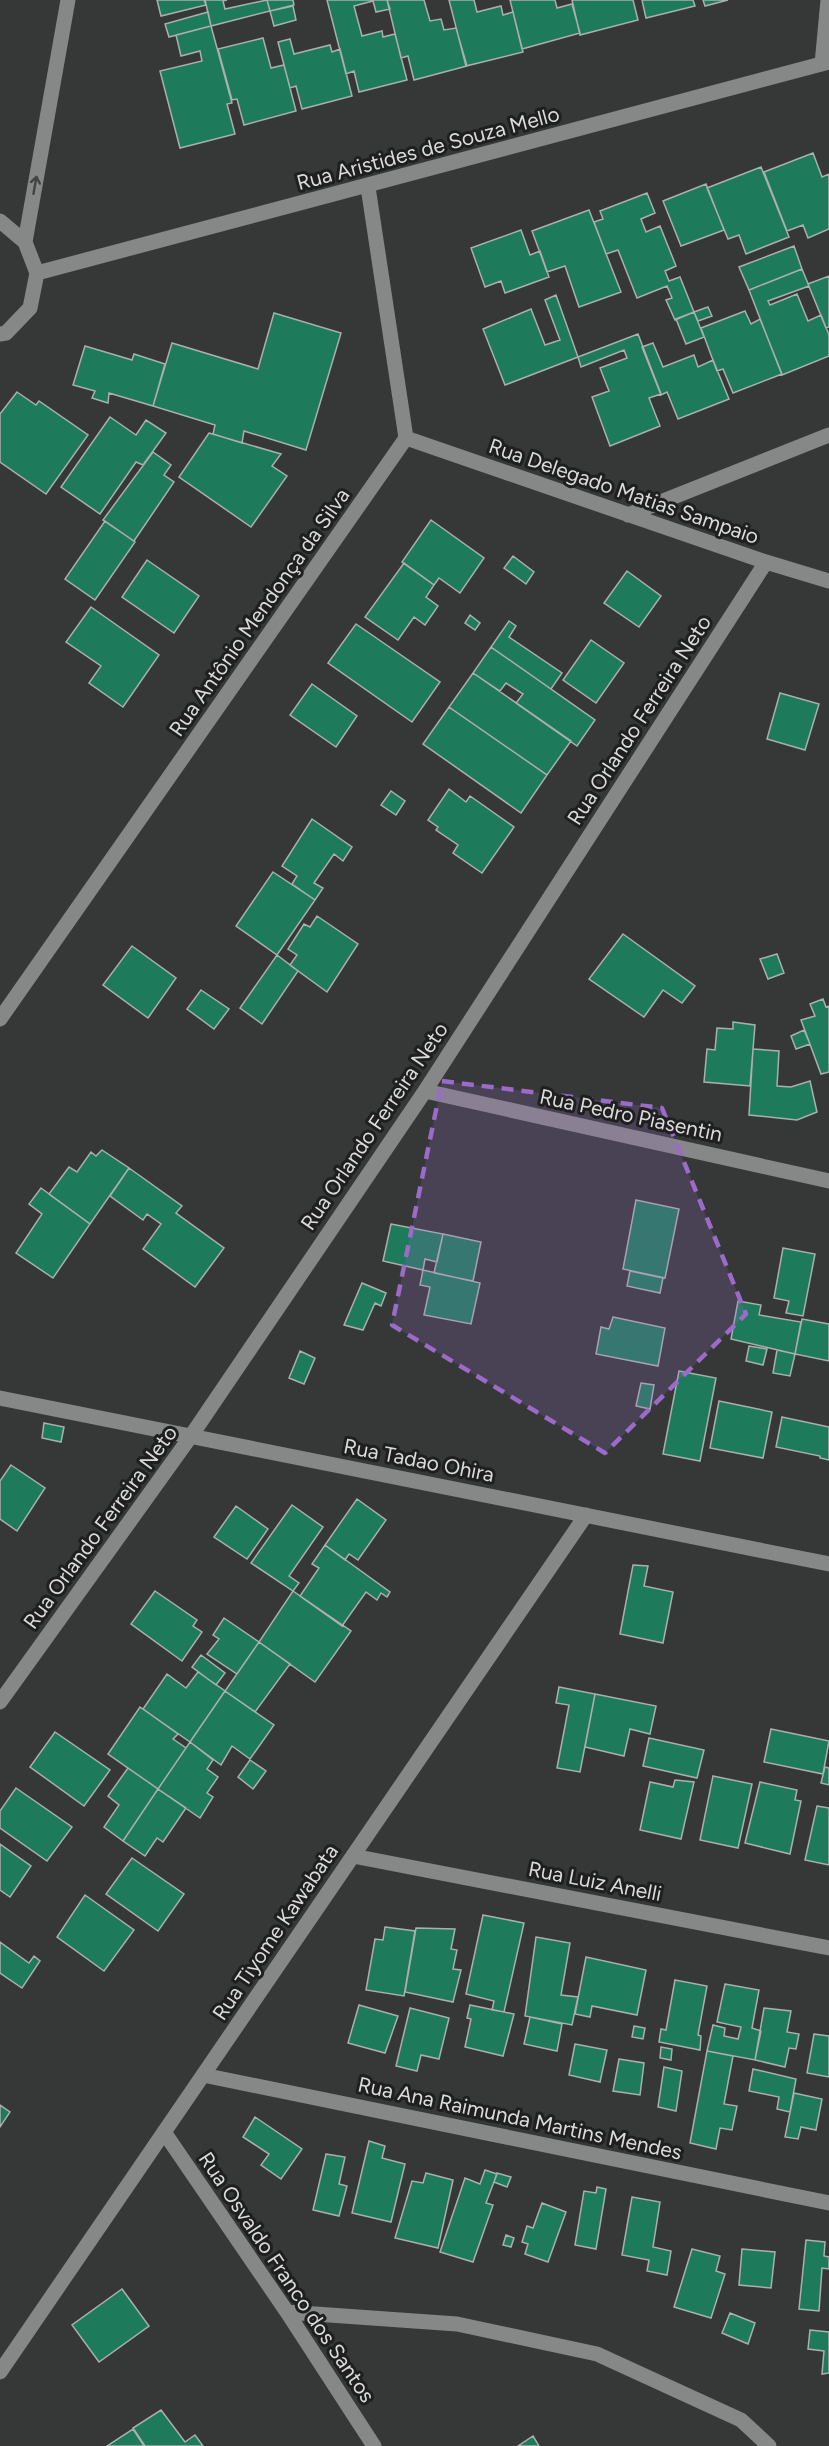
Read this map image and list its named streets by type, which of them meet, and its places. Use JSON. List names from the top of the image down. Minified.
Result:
{"streets":{"street":["Rua Aristides de Souza Mello","Rua Delegado Matias Sampaio","Rua Antônio Mendonça da Silva","Rua Orlando Ferreira Neto","Rua Pedro Piasentin","Rua Tadao Ohira","Rua Luiz Anelli","Rua Tiyome Kawabata","Rua Ana Raimunda Martins Mendes","Rua Osvaldo Franco dos Santos"]},"crossings":[["Rua Delegado Matias Sampaio","Rua Antônio Mendonça da Silva"],["Rua Delegado Matias Sampaio","Rua Orlando Ferreira Neto"],["Rua Orlando Ferreira Neto","Rua Pedro Piasentin"],["Rua Orlando Ferreira Neto","Rua Tadao Ohira"],["Rua Tadao Ohira","Rua Tiyome Kawabata"],["Rua Luiz Anelli","Rua Tiyome Kawabata"],["Rua Tiyome Kawabata","Rua Ana Raimunda Martins Mendes"],["Rua Tiyome Kawabata","Rua Osvaldo Franco dos Santos"]]}
